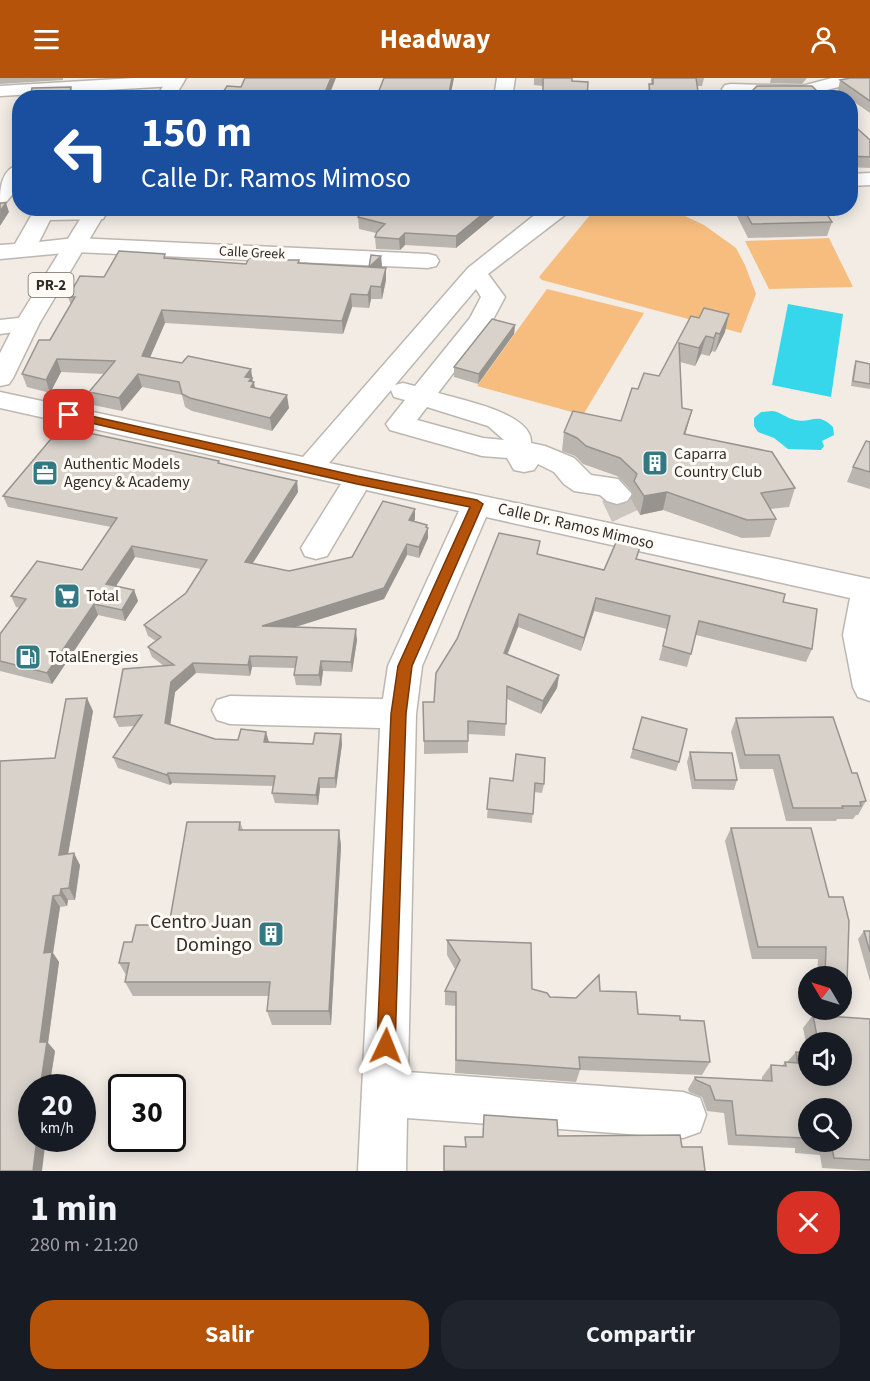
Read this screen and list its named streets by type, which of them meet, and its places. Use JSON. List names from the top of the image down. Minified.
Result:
{"streets":{"street":["Calle Greek","PR-2","Calle Dr. Ramos Mimoso"]},"crossings":[["Calle Greek","PR-2"]],"places":{"building":["Caparra Country Club","Centro Juan Domingo"],"office":["Authentic Models Agency & Academy"],"supermarket":["Total"],"fuel station":["TotalEnergies"]},"north":"top left","page":{"header":"Headway","turn":["150 m","Calle Dr. Ramos Mimoso"],"speed":"20 km/h","limit":"30","heading":["1 min","280 m · 21:20"],"buttons":["Salir","Compartir"]}}
